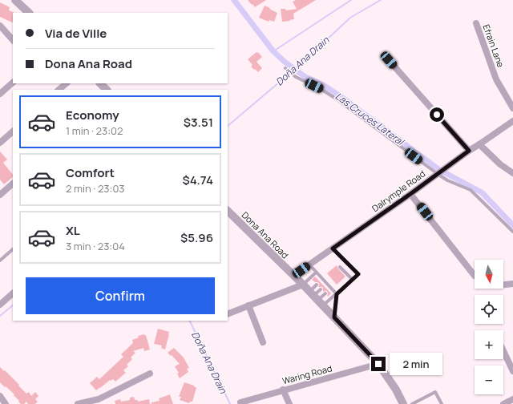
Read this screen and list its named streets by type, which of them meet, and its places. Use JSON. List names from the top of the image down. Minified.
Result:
{"streets":{"street":["Efrain Lane","Dalrymple Road","Dona Ana Road","Waring Road"]},"crossings":[["Dalrymple Road","Dona Ana Road"],["Dona Ana Road","Waring Road"]],"water":["Doña Ana Drain","Las Cruces Lateral"],"north":"bottom","page":{"banner":["Via de Ville","Dona Ana Road"],"list":[{"name":"Economy","note":"1 min · 23:02","value":"$3.51"},{"name":"Comfort","note":"2 min · 23:03","value":"$4.74"},{"name":"XL","note":"3 min · 23:04","value":"$5.96"}],"map_buttons":["+","−"],"buttons":"Confirm","bubble":"2 min"}}
